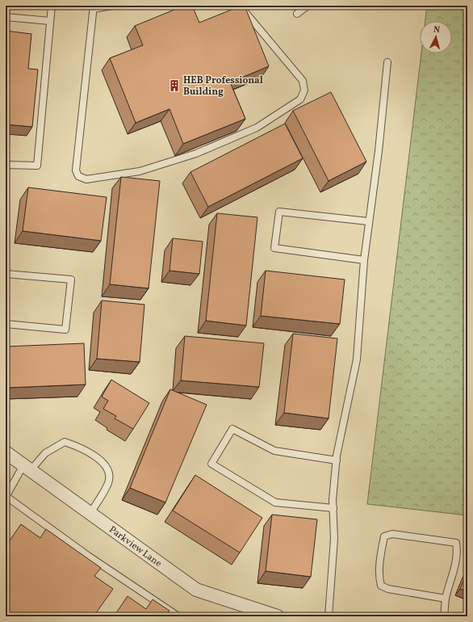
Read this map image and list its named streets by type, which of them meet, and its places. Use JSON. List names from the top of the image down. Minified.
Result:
{"streets":{"street":["Parkview Lane"]},"places":{"building":["HEB Professional Building"]},"north":"top"}
